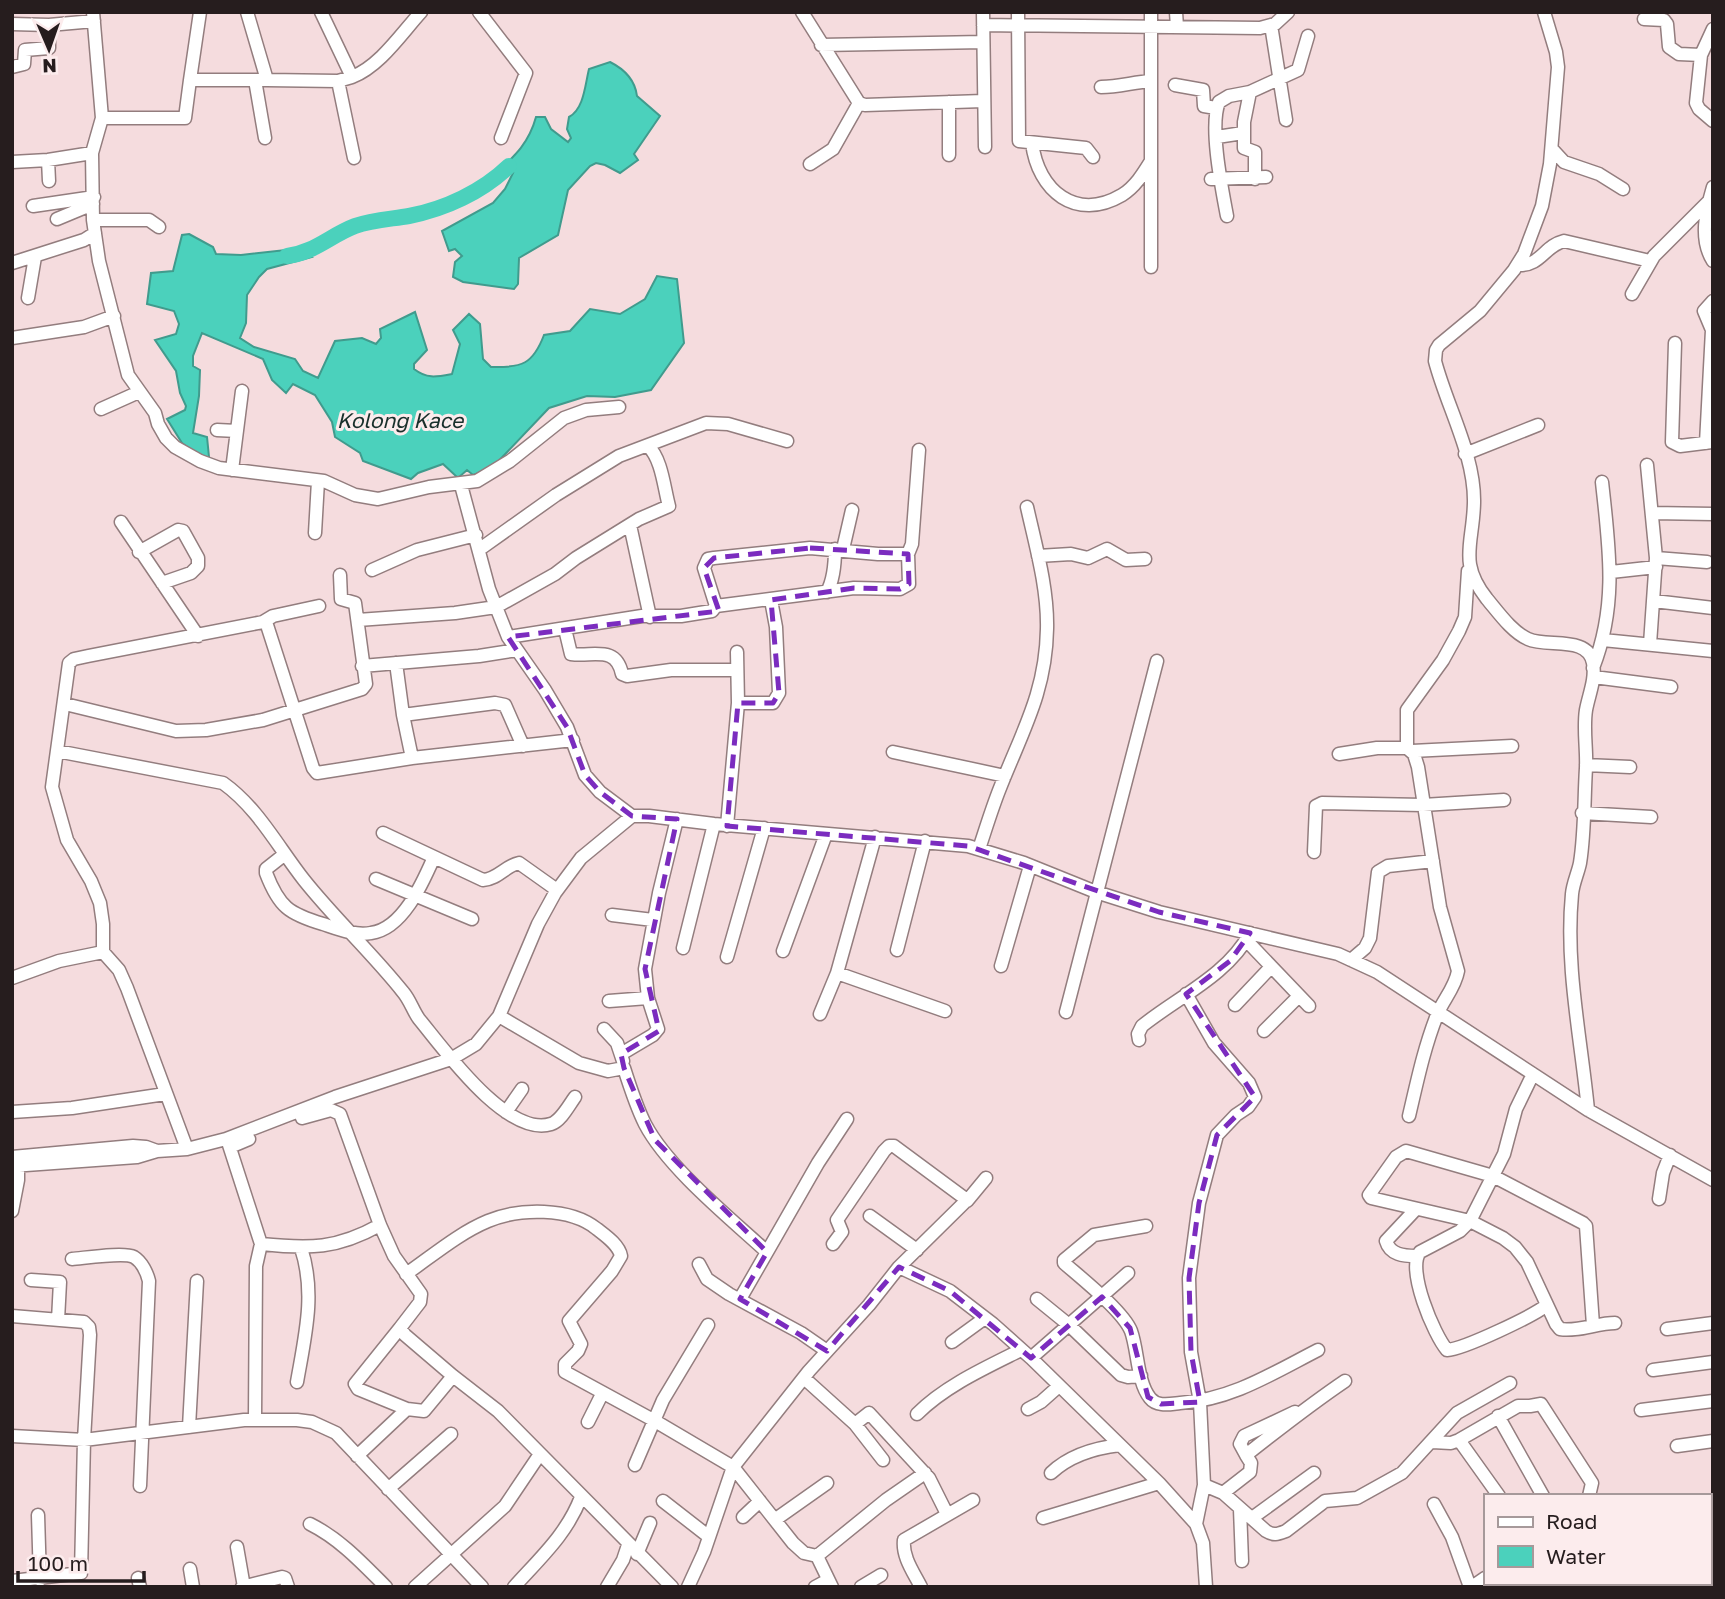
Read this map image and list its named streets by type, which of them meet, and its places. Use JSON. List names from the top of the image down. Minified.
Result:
{"water":["Kolong Kace"],"legend":["Road","Water"],"scale_bar":"100 m","north":"bottom"}
